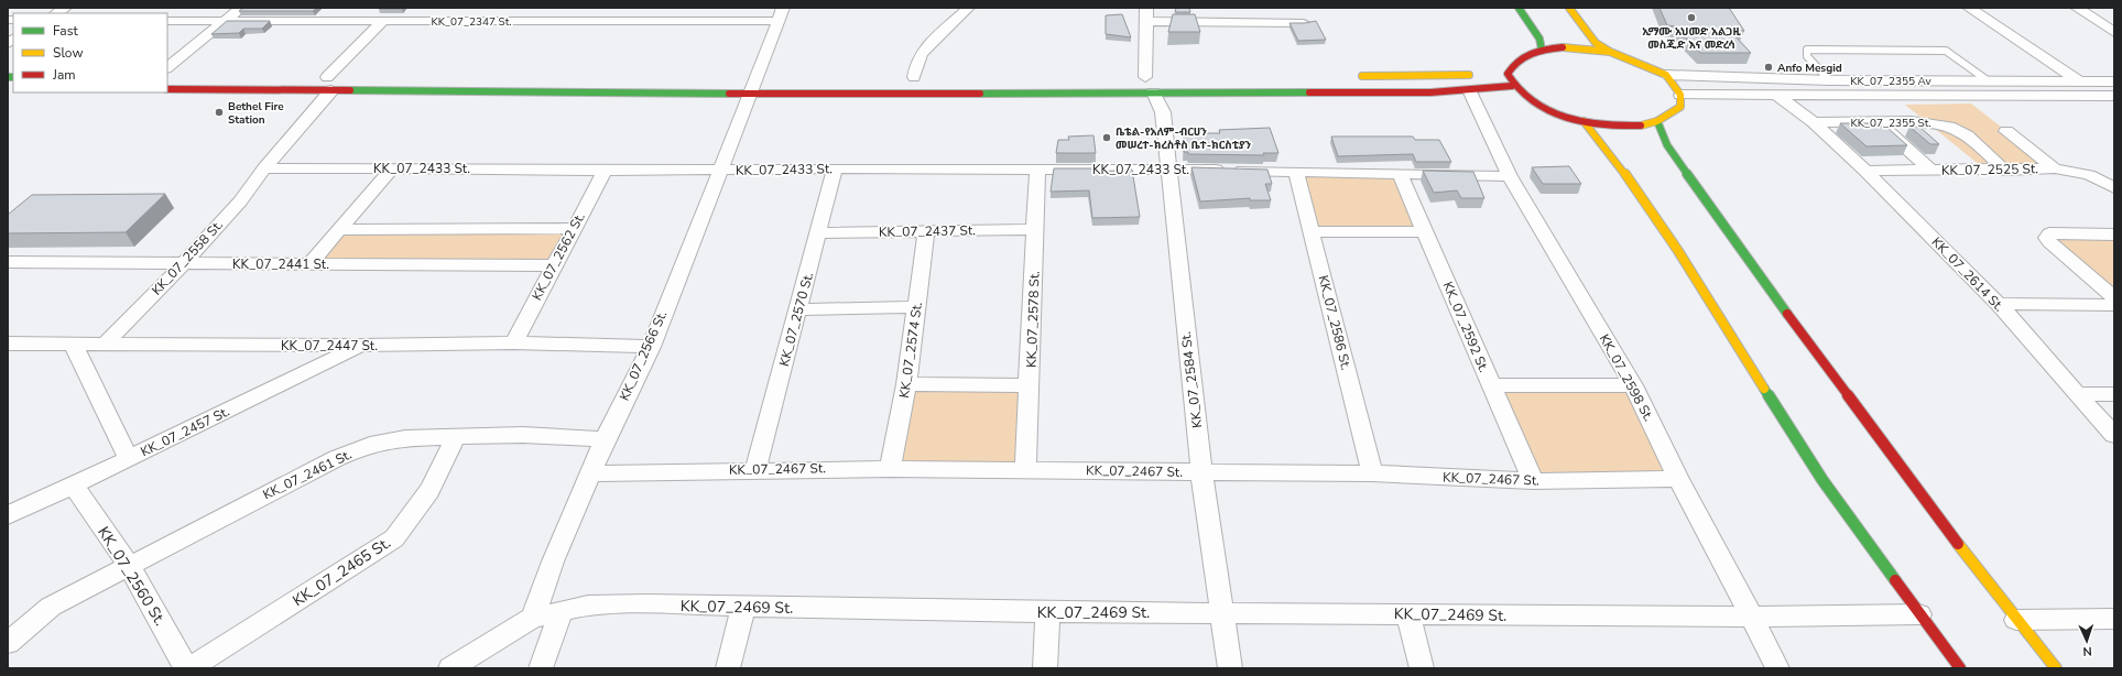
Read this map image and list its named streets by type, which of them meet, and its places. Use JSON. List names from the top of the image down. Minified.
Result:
{"streets":{"street":["KK_07_2347 St.","KK_07_2355 Av","KK_07_2355 St.","KK_07_2433 St.","KK_07_2525 St.","KK_07_2437 St.","KK_07_2562 St.","KK_07_2558 St.","KK_07_2441 St.","KK_07_2614 St.","KK_07_2570 St.","KK_07_2578 St.","KK_07_2586 St.","KK_07_2592 St.","KK_07_2447 St.","KK_07_2574 St.","KK_07_2566 St.","KK_07_2598 St.","KK_07_2584 St.","KK_07_2457 St.","KK_07_2467 St.","KK_07_2461 St.","KK_07_2465 St.","KK_07_2560 St.","KK_07_2469 St."]},"crossings":[["KK_07_2347 St.","KK_07_2558 St."],["KK_07_2347 St.","KK_07_2566 St."],["KK_07_2355 Av","KK_07_2614 St."],["KK_07_2355 St.","KK_07_2525 St."],["KK_07_2355 St.","KK_07_2614 St."],["KK_07_2433 St.","KK_07_2562 St."],["KK_07_2433 St.","KK_07_2558 St."],["KK_07_2433 St.","KK_07_2570 St."],["KK_07_2433 St.","KK_07_2578 St."],["KK_07_2433 St.","KK_07_2586 St."],["KK_07_2433 St.","KK_07_2592 St."],["KK_07_2433 St.","KK_07_2566 St."],["KK_07_2433 St.","KK_07_2598 St."],["KK_07_2433 St.","KK_07_2584 St."],["KK_07_2525 St.","KK_07_2614 St."],["KK_07_2437 St.","KK_07_2570 St."],["KK_07_2437 St.","KK_07_2578 St."],["KK_07_2437 St.","KK_07_2574 St."],["KK_07_2562 St.","KK_07_2441 St."],["KK_07_2562 St.","KK_07_2447 St."],["KK_07_2558 St.","KK_07_2441 St."],["KK_07_2558 St.","KK_07_2447 St."],["KK_07_2570 St.","KK_07_2467 St."],["KK_07_2578 St.","KK_07_2467 St."],["KK_07_2586 St.","KK_07_2467 St."],["KK_07_2592 St.","KK_07_2467 St."],["KK_07_2447 St.","KK_07_2566 St."],["KK_07_2447 St.","KK_07_2457 St."],["KK_07_2574 St.","KK_07_2467 St."],["KK_07_2566 St.","KK_07_2467 St."],["KK_07_2566 St.","KK_07_2461 St."],["KK_07_2566 St.","KK_07_2469 St."],["KK_07_2598 St.","KK_07_2467 St."],["KK_07_2598 St.","KK_07_2469 St."],["KK_07_2584 St.","KK_07_2467 St."],["KK_07_2584 St.","KK_07_2469 St."],["KK_07_2457 St.","KK_07_2560 St."],["KK_07_2461 St.","KK_07_2465 St."],["KK_07_2461 St.","KK_07_2560 St."],["KK_07_2465 St.","KK_07_2560 St."]],"places":["ኢማሙ አህመድ አልጋዚ መስጂድ እና መድረሳ","Anfo Mesgid","Bethel Fire Station","ቤቴል-የአለም-ብርሀን መሠረተ-ክረስቶስ ቤተ-ክርስቲያን"],"legend":["Fast","Slow","Jam"],"north":"bottom"}
